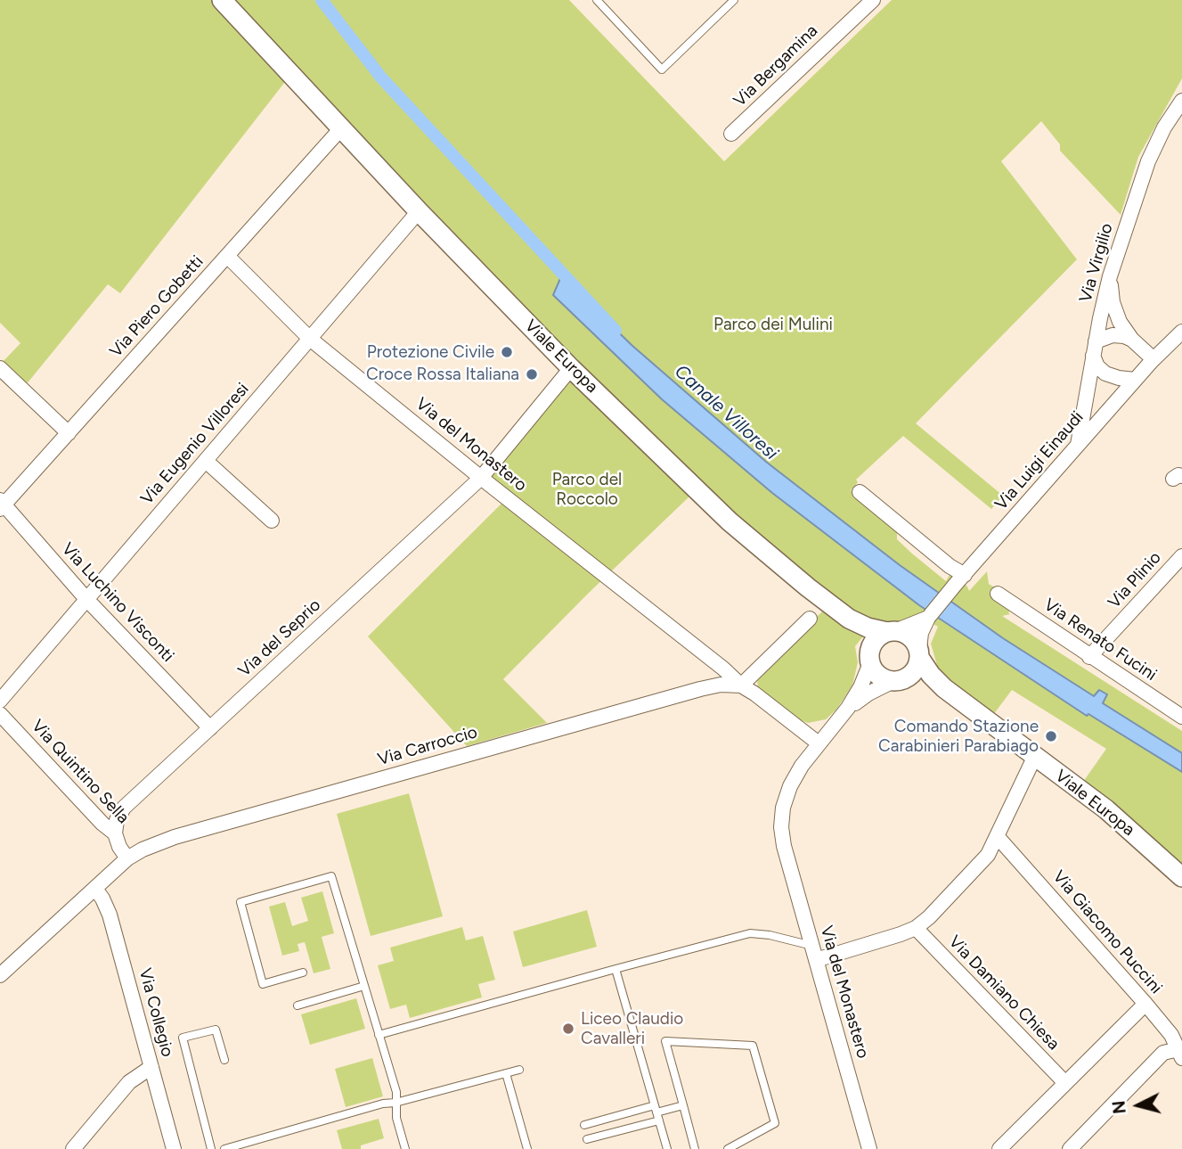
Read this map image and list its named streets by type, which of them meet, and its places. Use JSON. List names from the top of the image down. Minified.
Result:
{"streets":{"street":["Via Bergamina","Via Virgilio","Via Piero Gobetti","Viale Europa","Via Eugenio Villoresi","Via del Monastero","Via Luigi Einaudi","Via Plinio","Via Luchino Visconti","Via del Seprio","Via Renato Fucini","Via Carroccio","Via Quintino Sella","Via Giacomo Puccini","Via Damiano Chiesa","Via Collegio"]},"crossings":[["Via Virgilio","Via Luigi Einaudi"],["Via Piero Gobetti","Viale Europa"],["Via Piero Gobetti","Via del Monastero"],["Via Piero Gobetti","Via Luchino Visconti"],["Viale Europa","Via Eugenio Villoresi"],["Viale Europa","Via Luigi Einaudi"],["Viale Europa","Via del Seprio"],["Via Eugenio Villoresi","Via del Monastero"],["Via Eugenio Villoresi","Via Luchino Visconti"],["Via del Monastero","Via del Seprio"],["Via del Monastero","Via Carroccio"],["Via Plinio","Via Renato Fucini"],["Via Luchino Visconti","Via del Seprio"],["Via del Seprio","Via Quintino Sella"],["Via Carroccio","Via Quintino Sella"],["Via Carroccio","Via Collegio"]],"water":["Canale Villoresi"],"parks":["Parco dei Mulini","Parco del Roccolo"],"places":["Protezione Civile","Croce Rossa Italiana","Comando Stazione Carabinieri Parabiago","Liceo Claudio Cavalleri"],"north":"left"}
